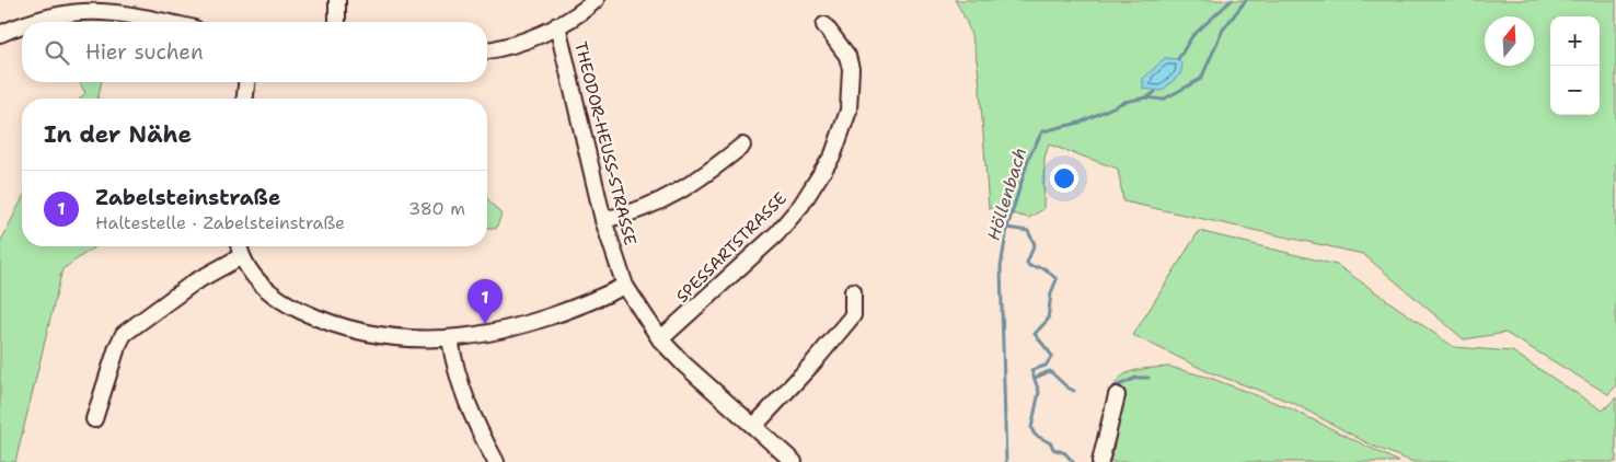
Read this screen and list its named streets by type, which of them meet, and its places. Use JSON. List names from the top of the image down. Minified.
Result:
{"streets":{"street":["THEODOR-HEUSS-STRASSE","SPESSARTSTRASSE"]},"crossings":[["THEODOR-HEUSS-STRASSE","SPESSARTSTRASSE"]],"water":["Höllenbach"],"north":"top","page":{"map_buttons":["+","−"],"search":"Hier suchen","heading":"In der Nähe","list":[{"mark":"1","name":"Zabelsteinstraße","note":"Haltestelle · Zabelsteinstraße","value":"380 m"}],"pins":"1"}}
